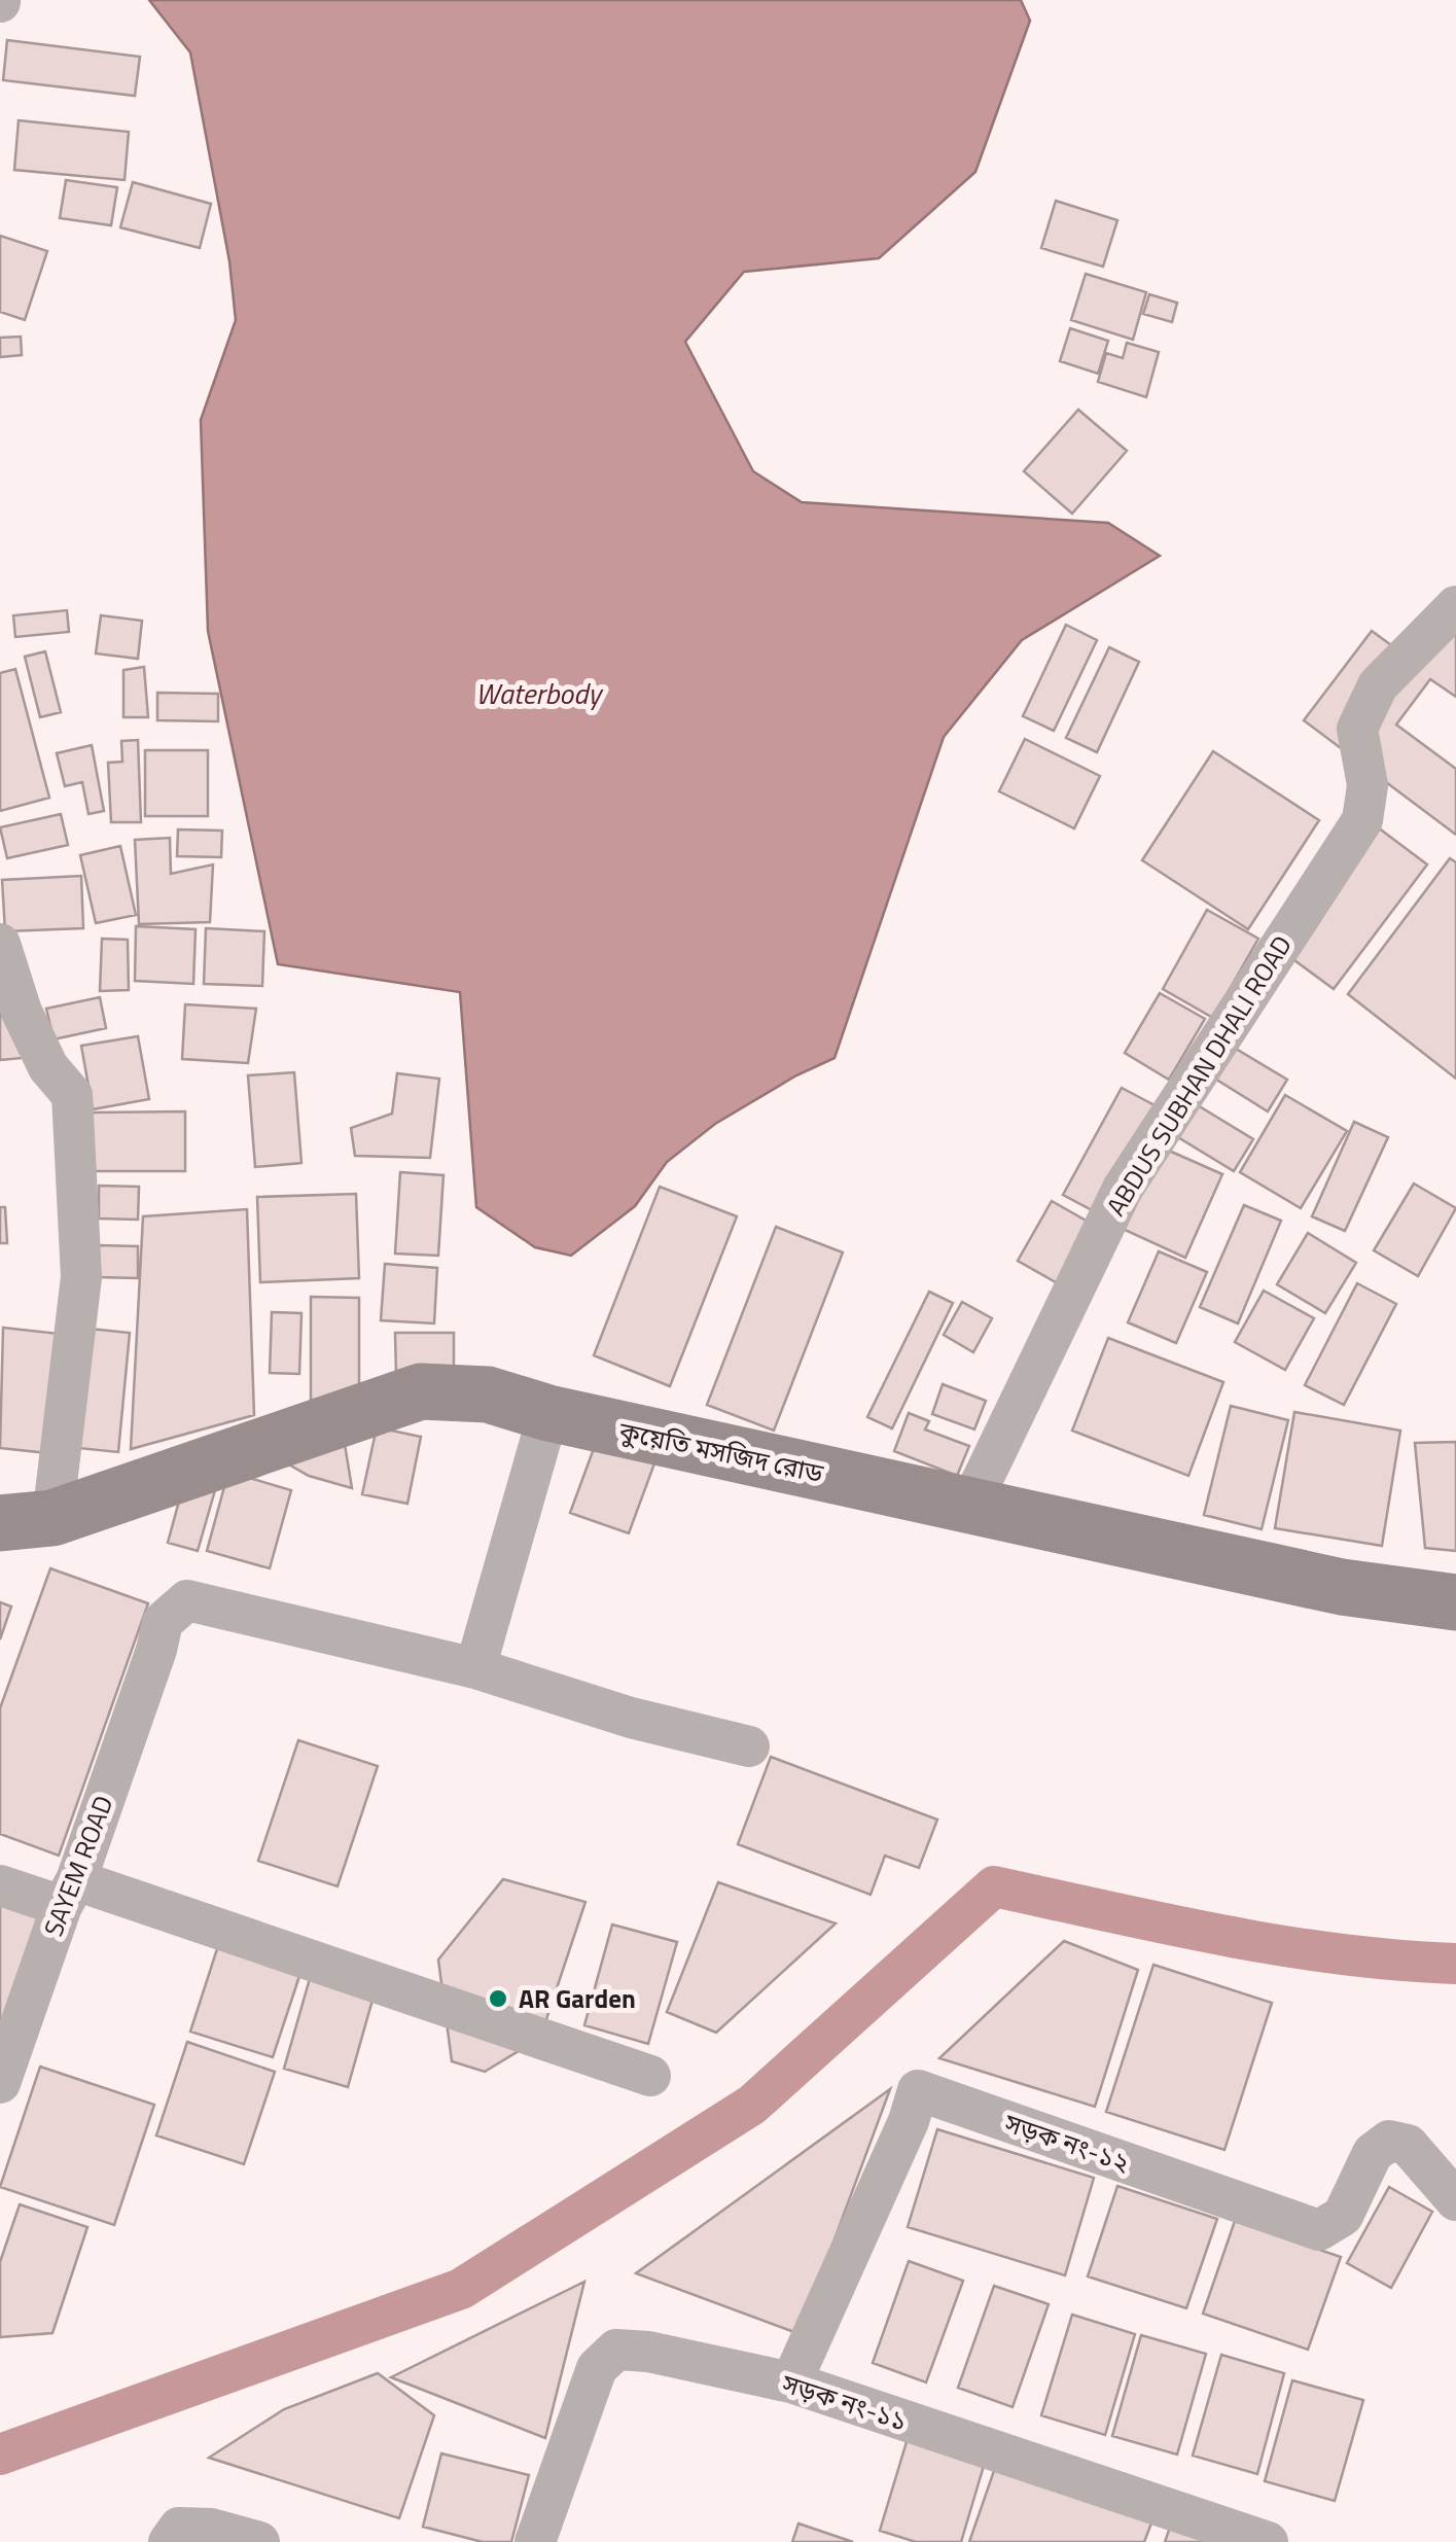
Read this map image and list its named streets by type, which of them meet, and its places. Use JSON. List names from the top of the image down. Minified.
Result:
{"streets":{"street":["ABDUS SUBHAN DHALI ROAD","কুয়েতি মসজিদ রোড","SAYEM ROAD","সড়ক নং-১২","সড়ক নং-১১"]},"crossings":[["ABDUS SUBHAN DHALI ROAD","কুয়েতি মসজিদ রোড"],["সড়ক নং-১২","সড়ক নং-১১"]],"water":["Waterbody"],"places":["AR Garden"]}
